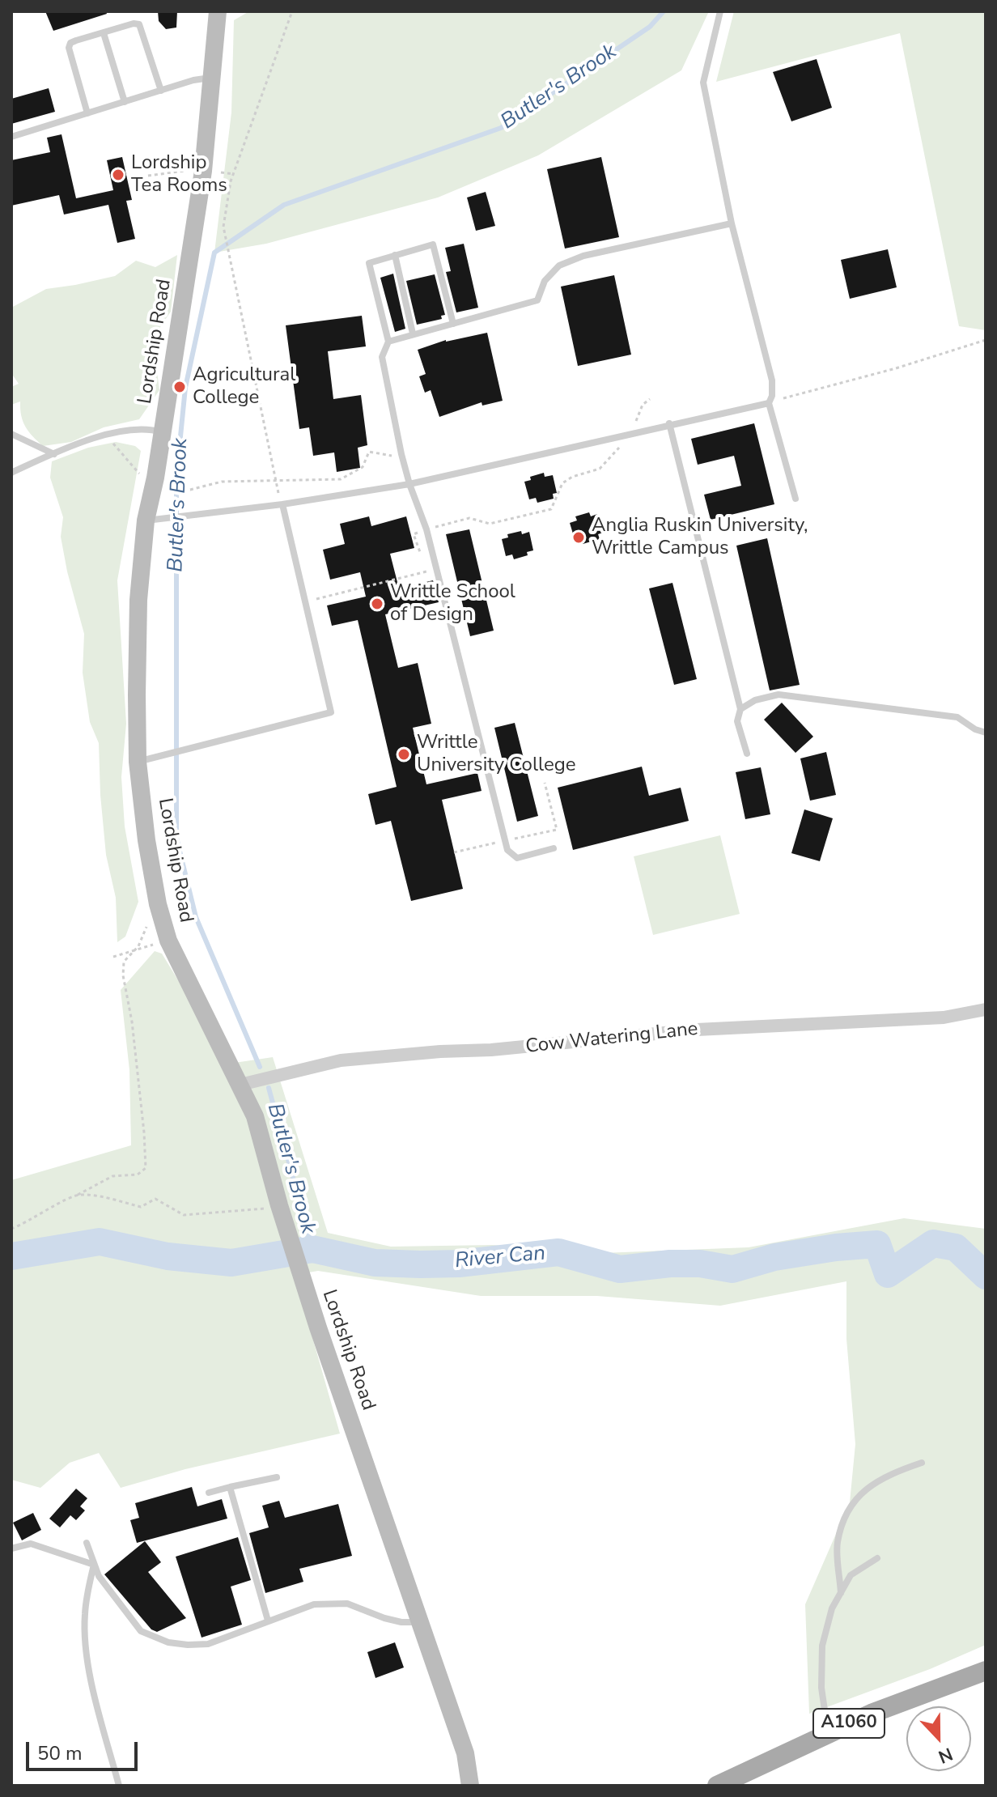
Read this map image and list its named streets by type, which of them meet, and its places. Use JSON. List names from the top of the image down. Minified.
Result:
{"streets":{"main road":["A1060"],"street":["Lordship Road","Cow Watering Lane"]},"crossings":[["Lordship Road","Cow Watering Lane"]],"water":["Butler's Brook","River Can"],"places":["Lordship Tea Rooms","Agricultural College","Anglia Ruskin University, Writtle Campus","Writtle School of Design","Writtle University College"],"scale_bar":"50 m","north":"bottom"}
